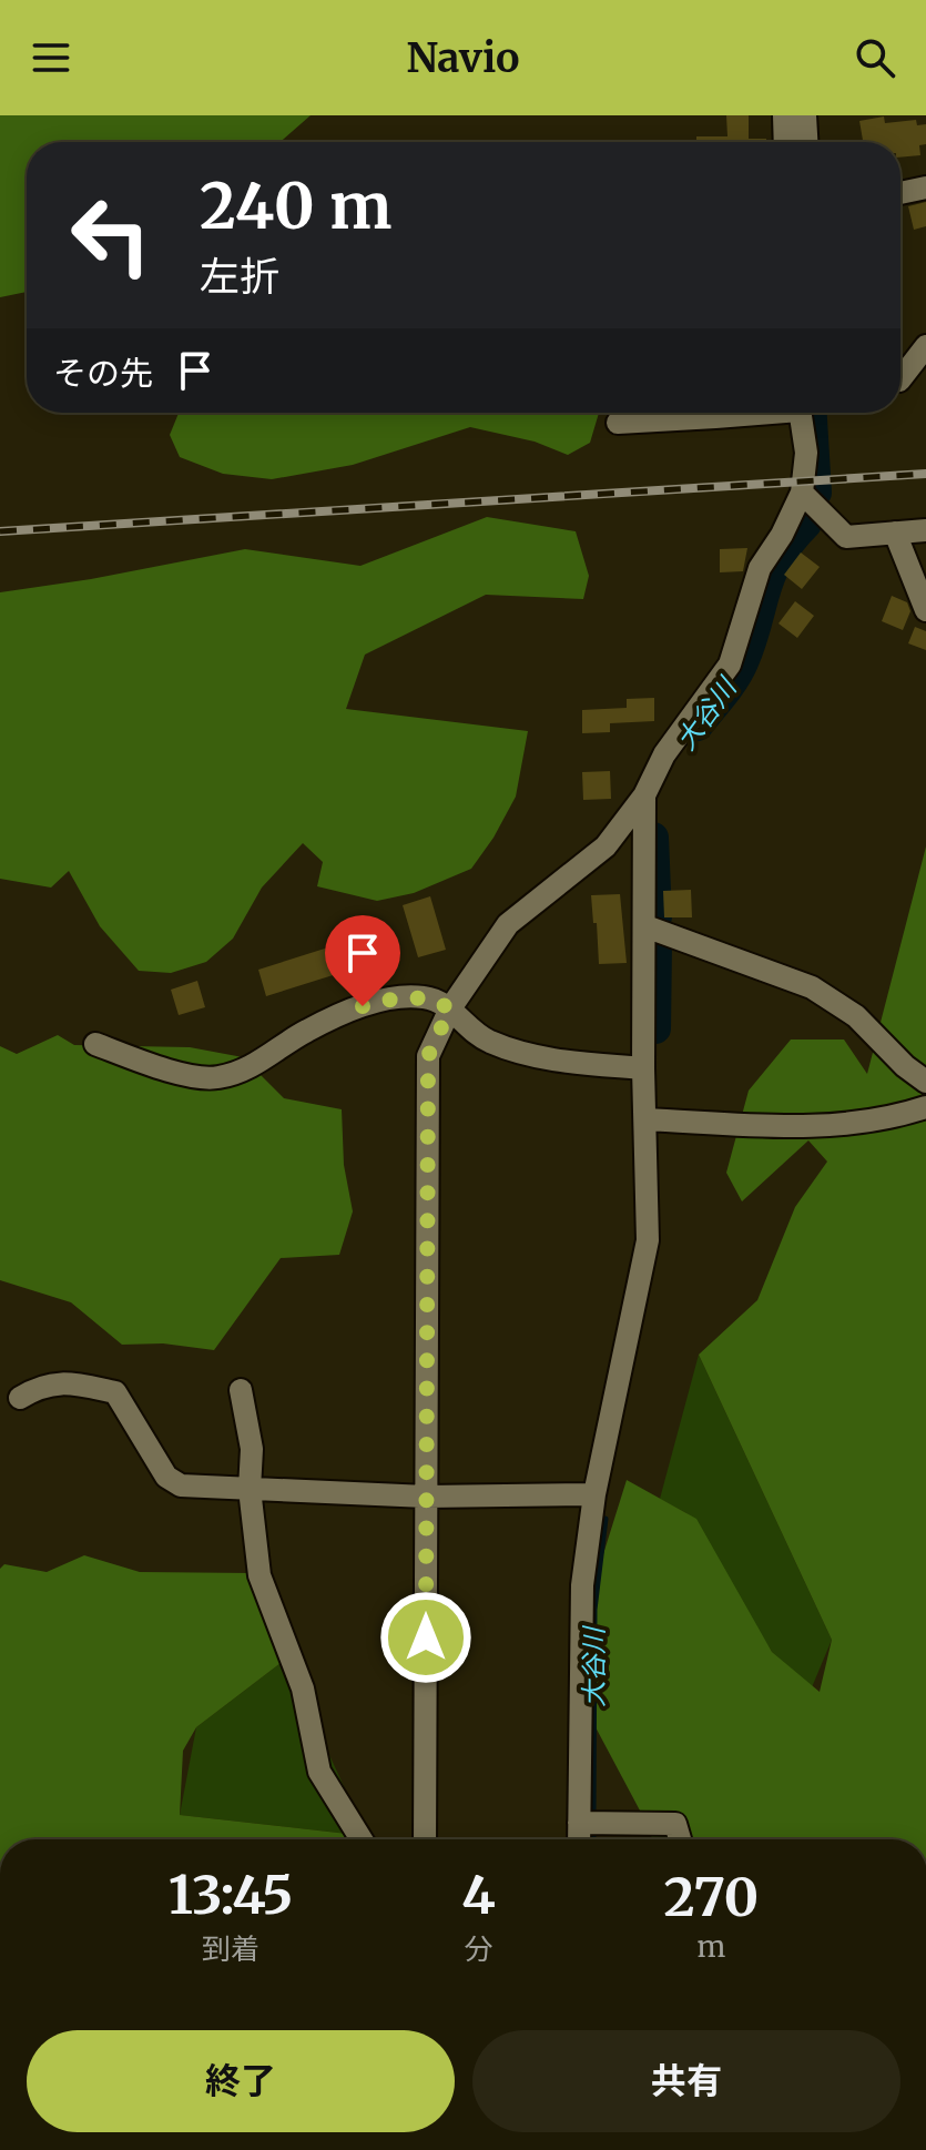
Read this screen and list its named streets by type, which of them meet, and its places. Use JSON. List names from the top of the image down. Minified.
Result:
{"water":["大谷川"],"page":{"header":"Navio","turn":["240 m","左折"],"then":"その先","eta":["13:45","到着","4","分","270","m"],"buttons":["終了","共有"]}}
